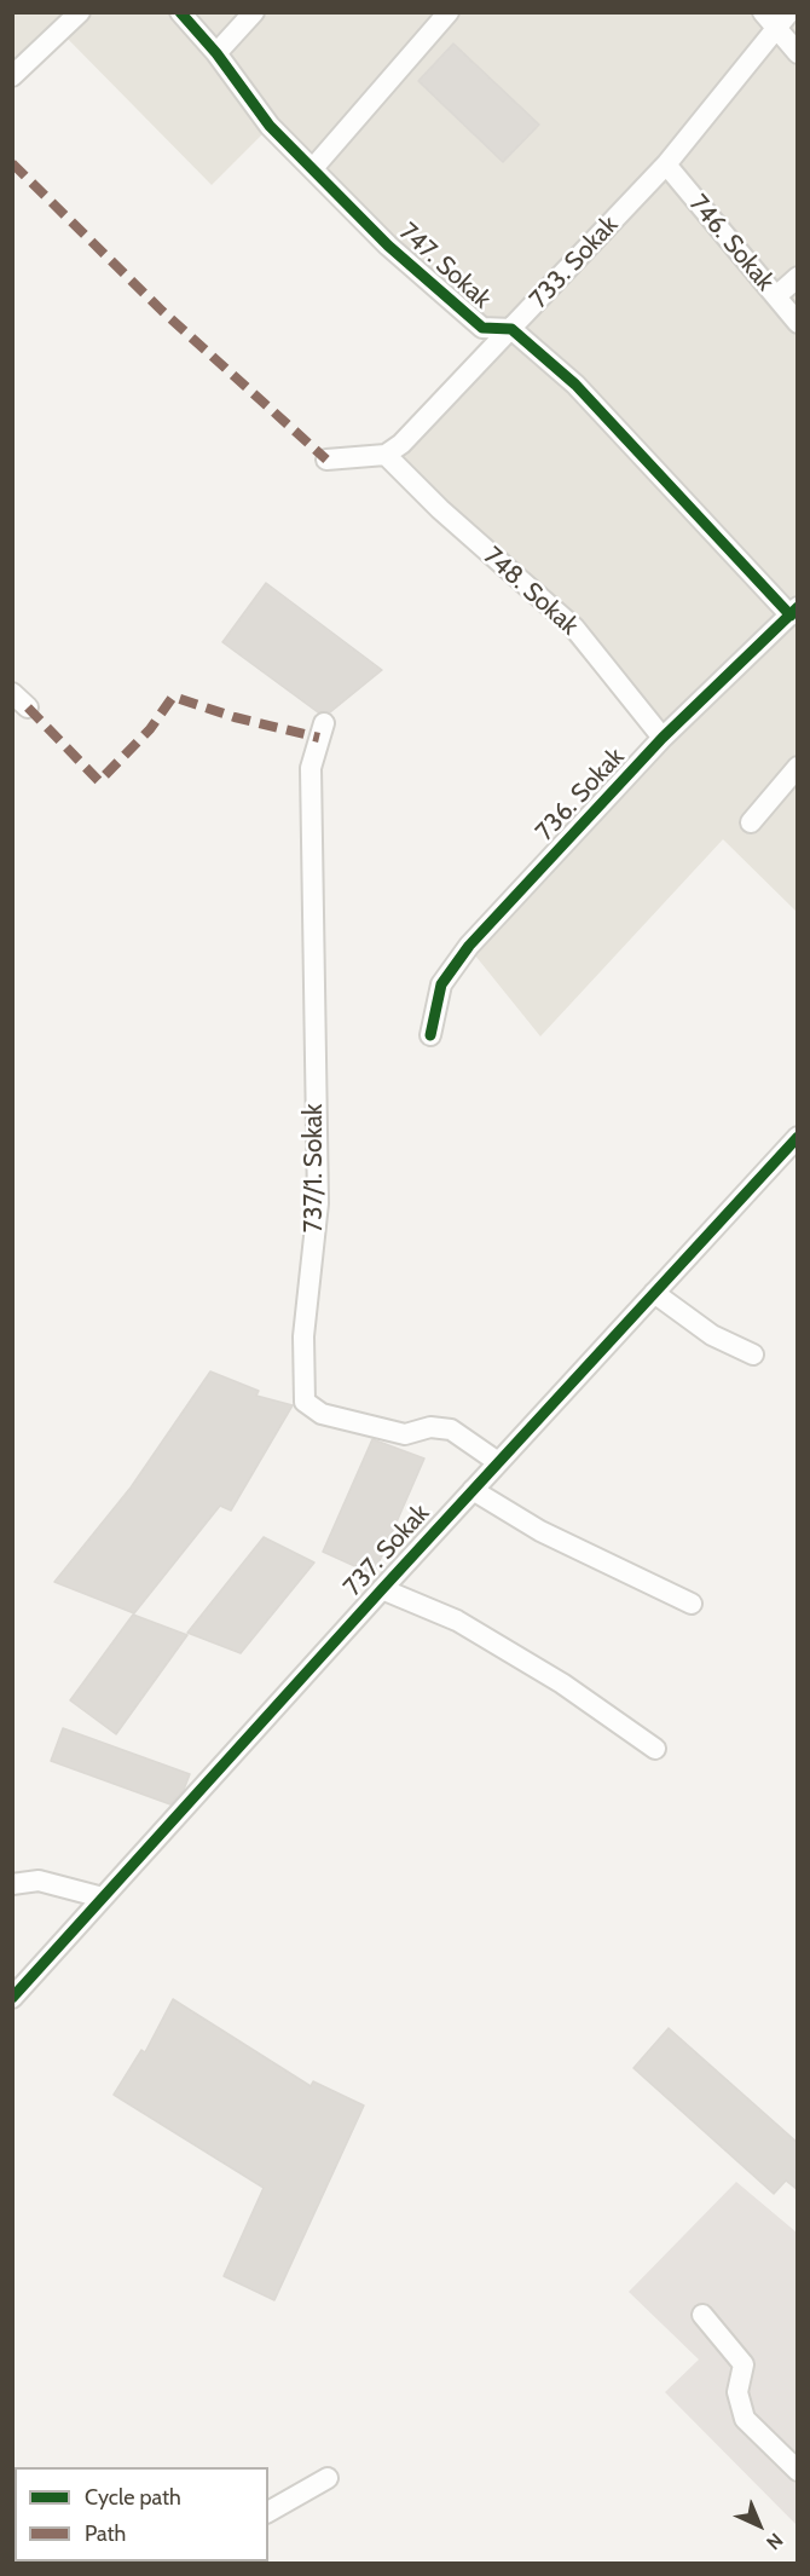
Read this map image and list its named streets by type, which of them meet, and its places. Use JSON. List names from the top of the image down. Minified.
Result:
{"streets":{"street":["746. Sokak","733. Sokak","747. Sokak","748. Sokak","736. Sokak","737/1. Sokak","737. Sokak"]},"crossings":[["746. Sokak","733. Sokak"],["733. Sokak","747. Sokak"],["733. Sokak","748. Sokak"],["747. Sokak","736. Sokak"],["748. Sokak","736. Sokak"],["737/1. Sokak","737. Sokak"]],"legend":["Cycle path","Path"],"north":"bottom right"}
